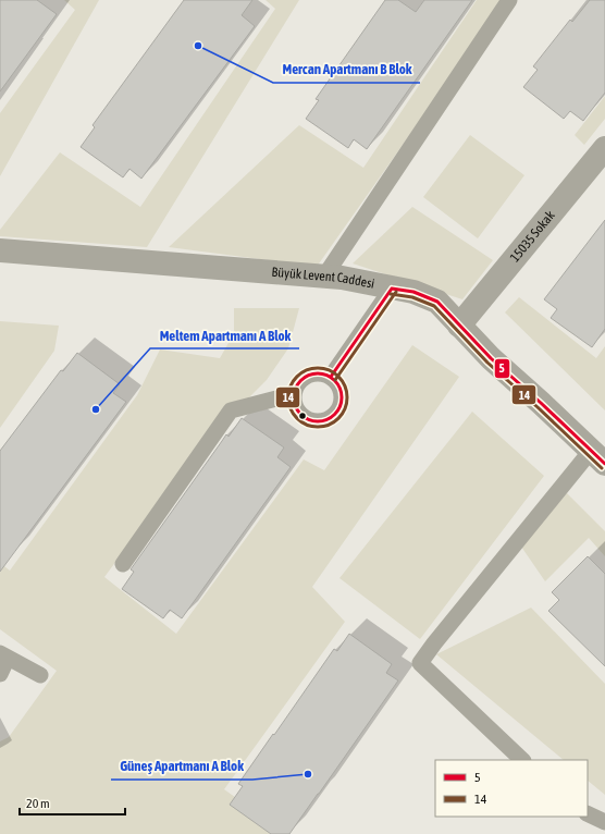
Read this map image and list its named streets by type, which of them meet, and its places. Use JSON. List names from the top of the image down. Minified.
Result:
{"streets":{"street":["15035 Sokak","Büyük Levent Caddesi"]},"crossings":[["15035 Sokak","Büyük Levent Caddesi"]],"places":["Mercan Apartmanı B Blok","Meltem Apartmanı A Blok","Güneş Apartmanı A Blok"],"lines":["transit line 5","transit line 14"],"legend":["5","14"],"scale_bar":"20 m"}
